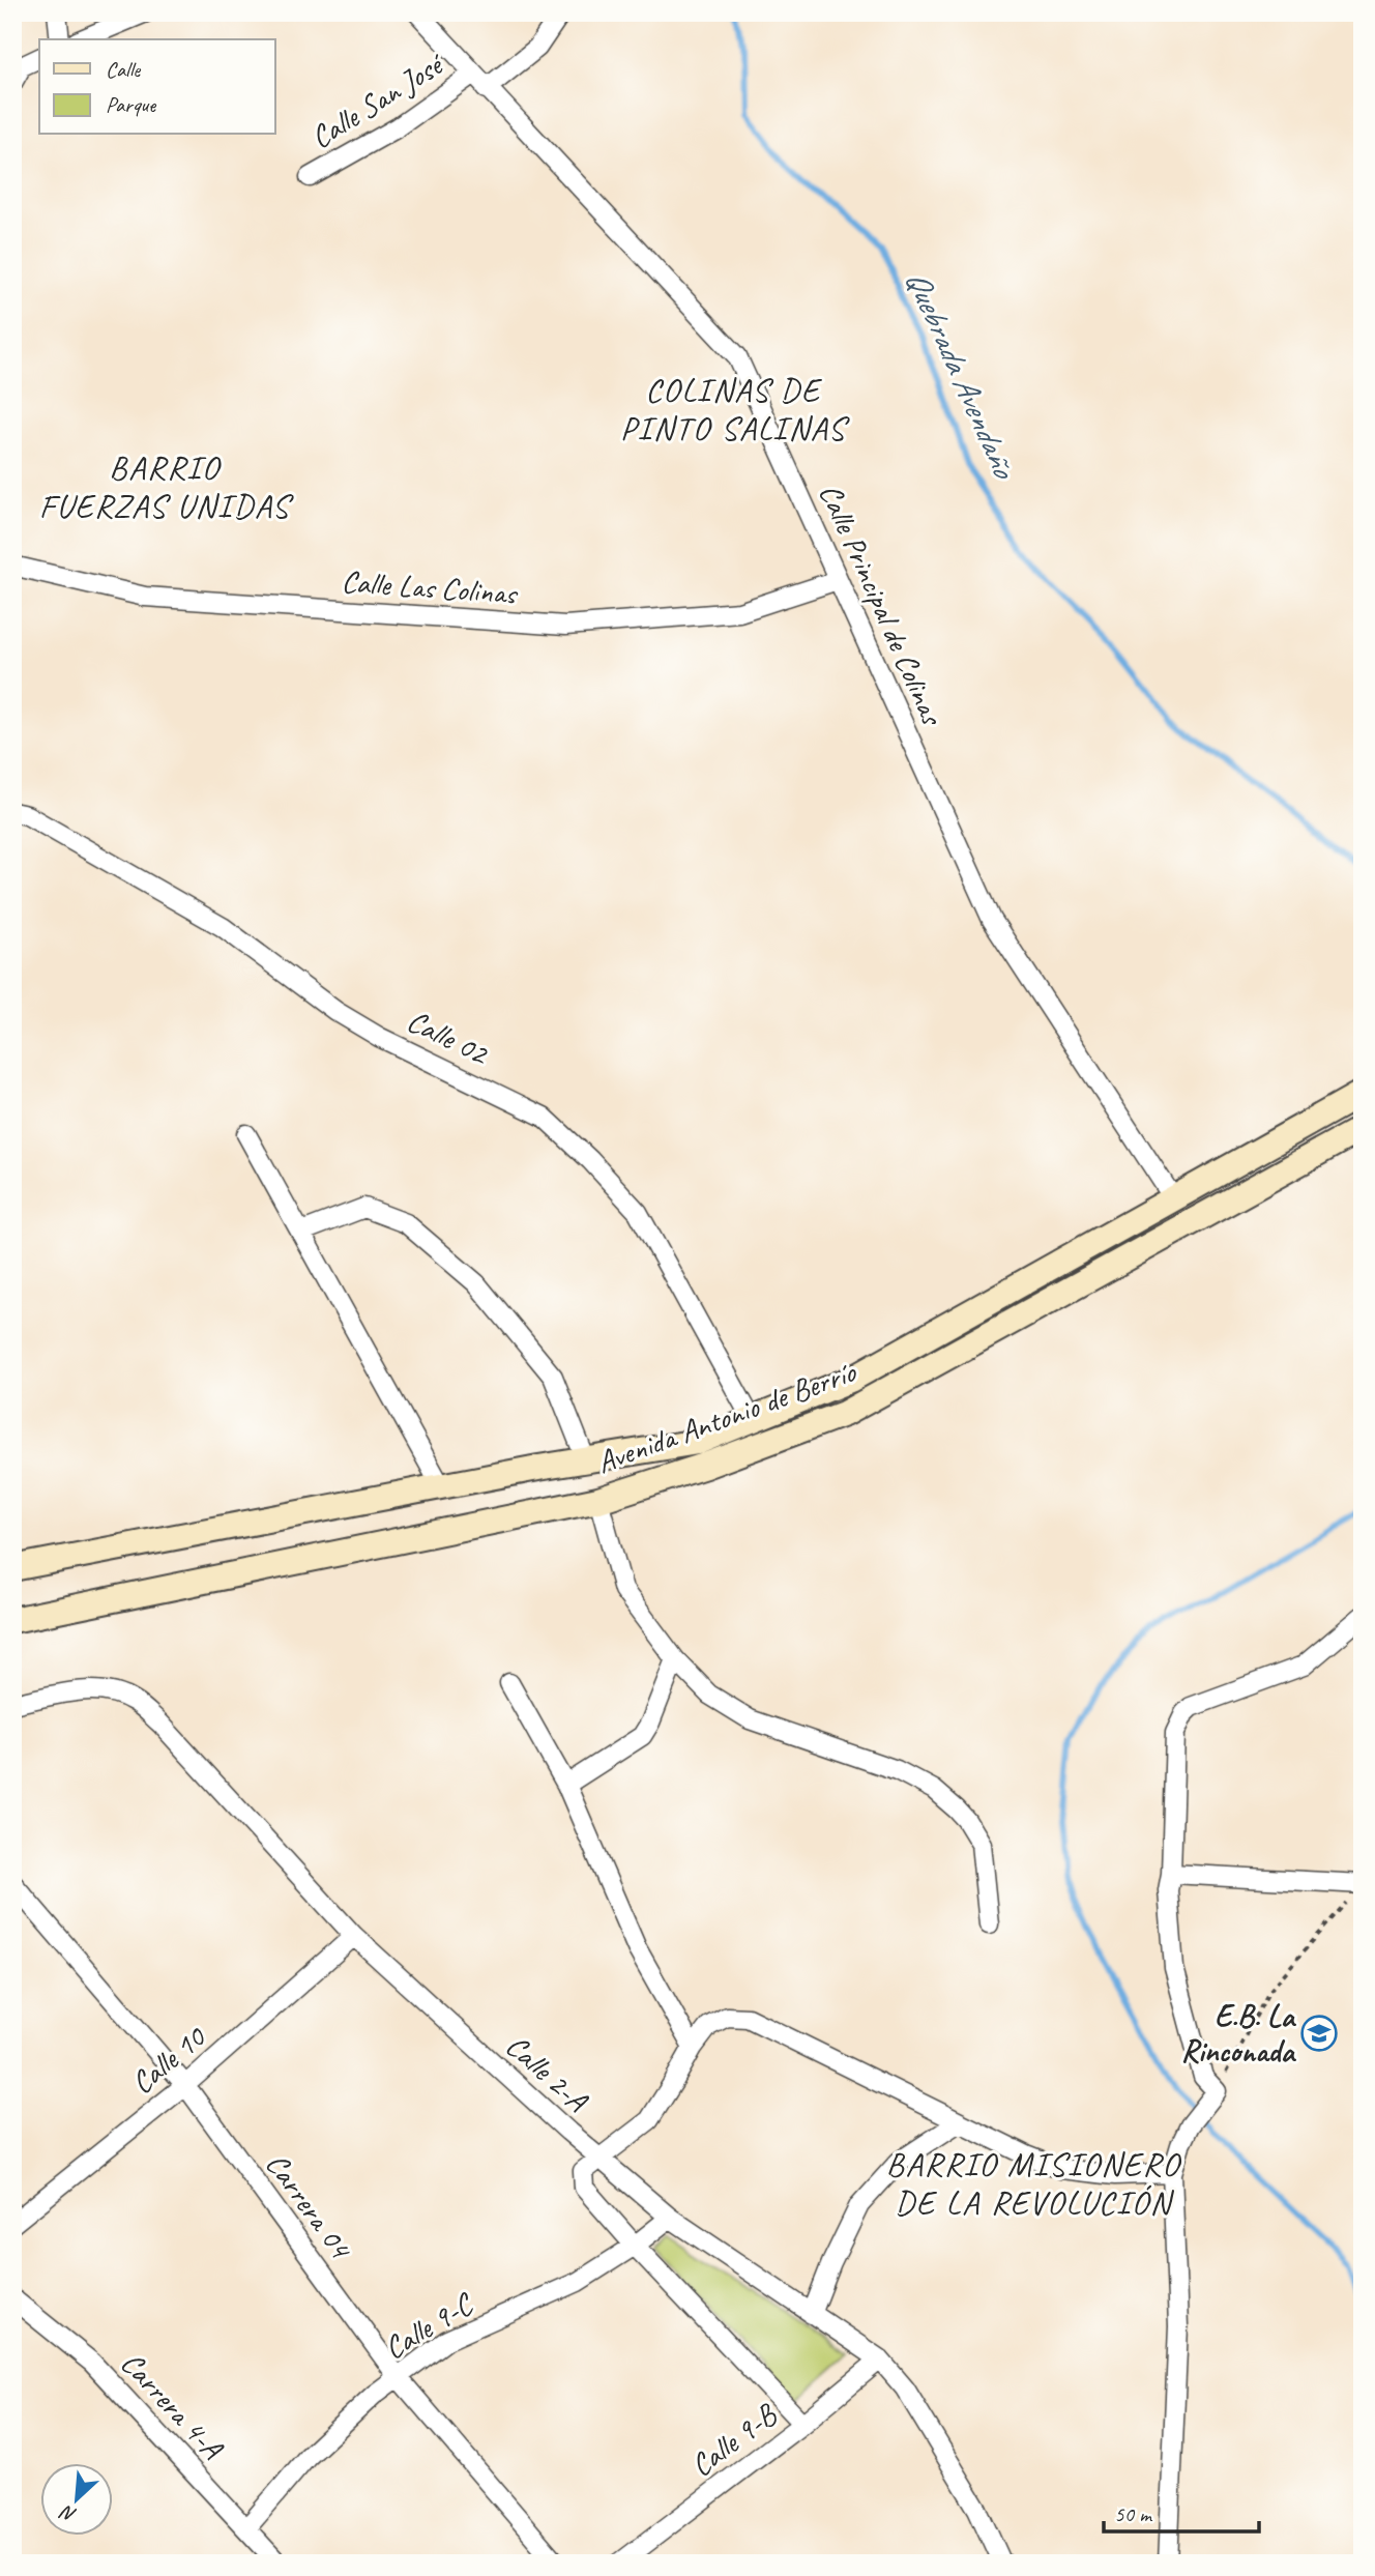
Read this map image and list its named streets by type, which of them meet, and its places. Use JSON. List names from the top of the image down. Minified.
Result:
{"streets":{"street":["Calle San José","Calle Las Colinas","Calle Principal de Colinas","Calle 02","Avenida Antonio de Berrío","Calle 10","Calle 2-A","Carrera 04","Calle 9-C","Carrera 4-A","Calle 9-B"]},"crossings":[["Calle San José","Calle Principal de Colinas"],["Calle Las Colinas","Calle Principal de Colinas"],["Calle Principal de Colinas","Avenida Antonio de Berrío"],["Calle 02","Avenida Antonio de Berrío"],["Calle 10","Calle 2-A"],["Calle 10","Carrera 04"],["Calle 2-A","Calle 9-C"],["Calle 2-A","Calle 9-B"],["Carrera 04","Calle 9-C"],["Calle 9-C","Carrera 4-A"]],"districts":["COLINAS DE PINTO SALINAS","BARRIO FUERZAS UNIDAS","BARRIO MISIONERO DE LA REVOLUCIÓN"],"water":["Quebrada Avendaño"],"places":{"school or university":["E.B. La Rinconada"]},"legend":["Calle","Parque"],"scale_bar":"50 m","north":"bottom left"}
